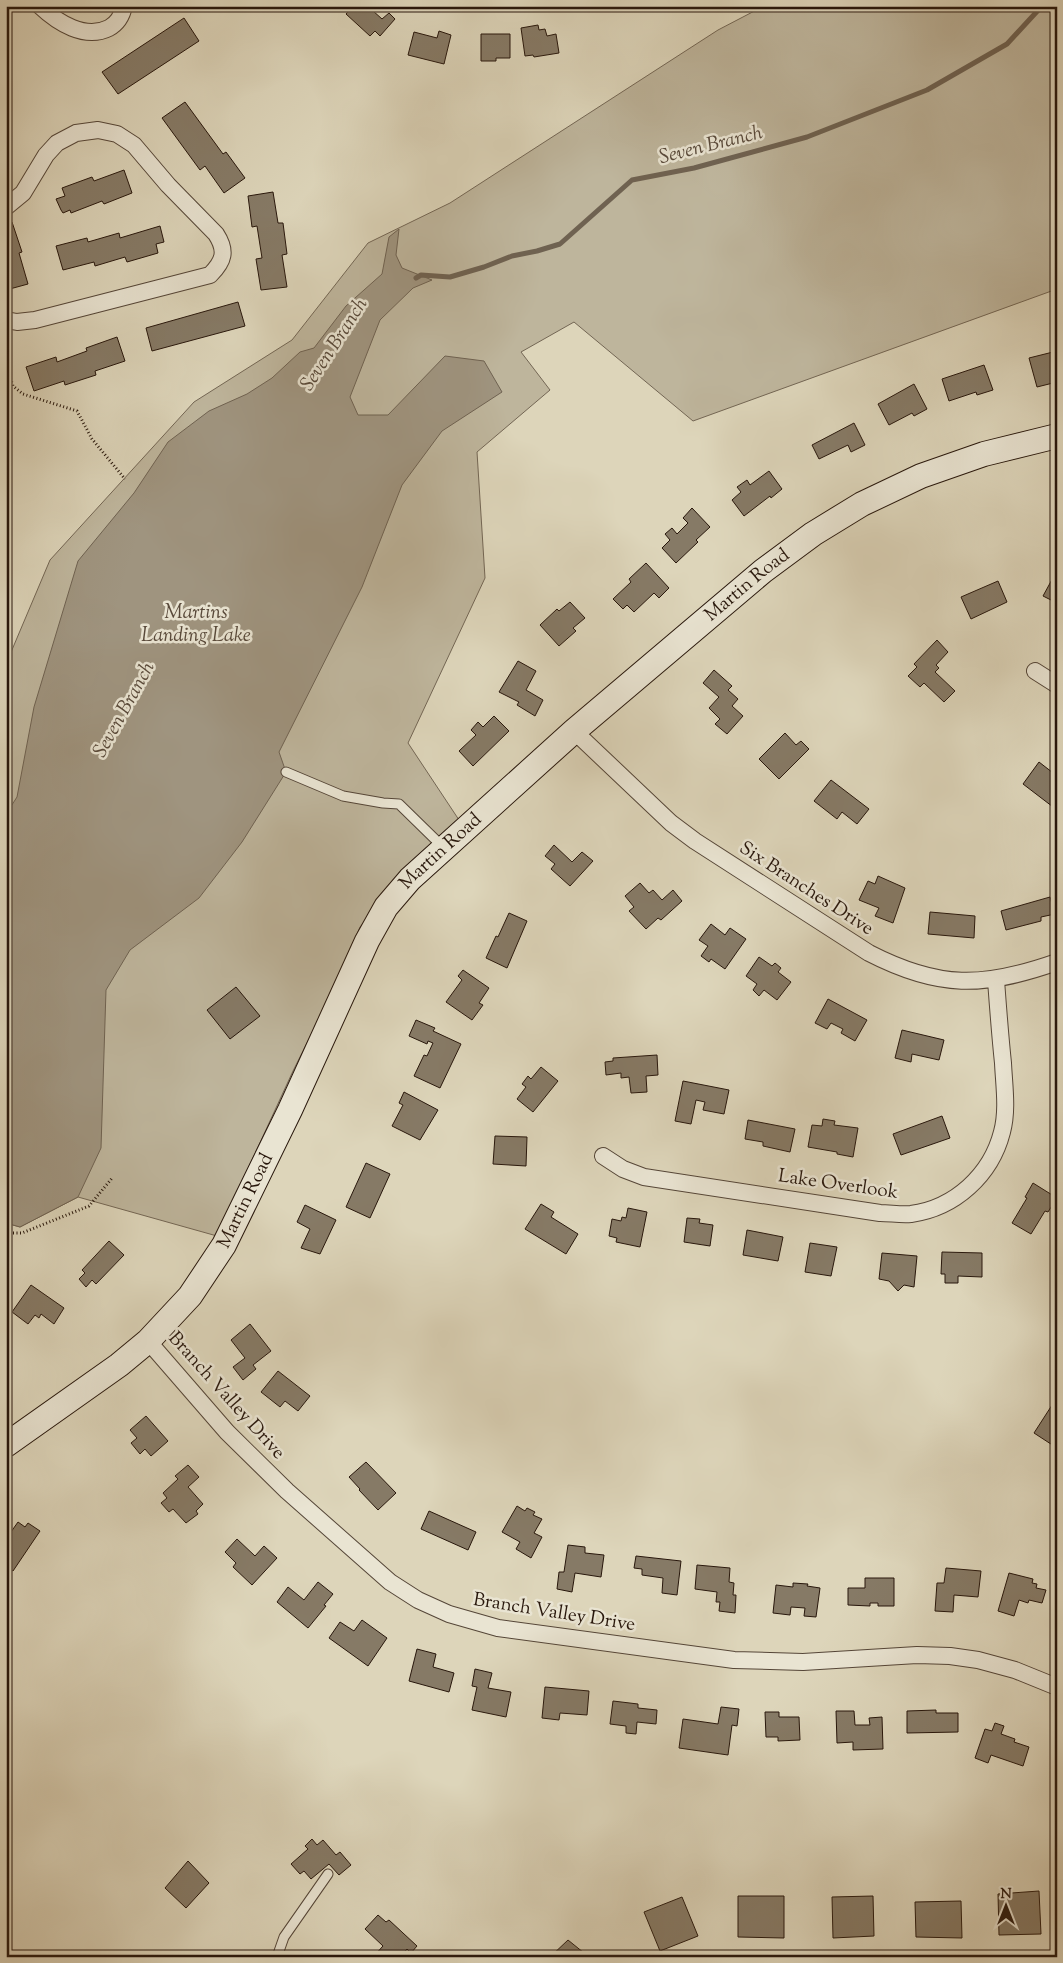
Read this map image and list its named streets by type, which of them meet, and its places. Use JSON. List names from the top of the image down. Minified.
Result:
{"streets":{"street":["Martin Road","Six Branches Drive","Lake Overlook","Branch Valley Drive"]},"crossings":[["Martin Road","Six Branches Drive"],["Martin Road","Branch Valley Drive"],["Six Branches Drive","Lake Overlook"]],"water":["Seven Branch","Martins Landing Lake"],"north":"top"}
